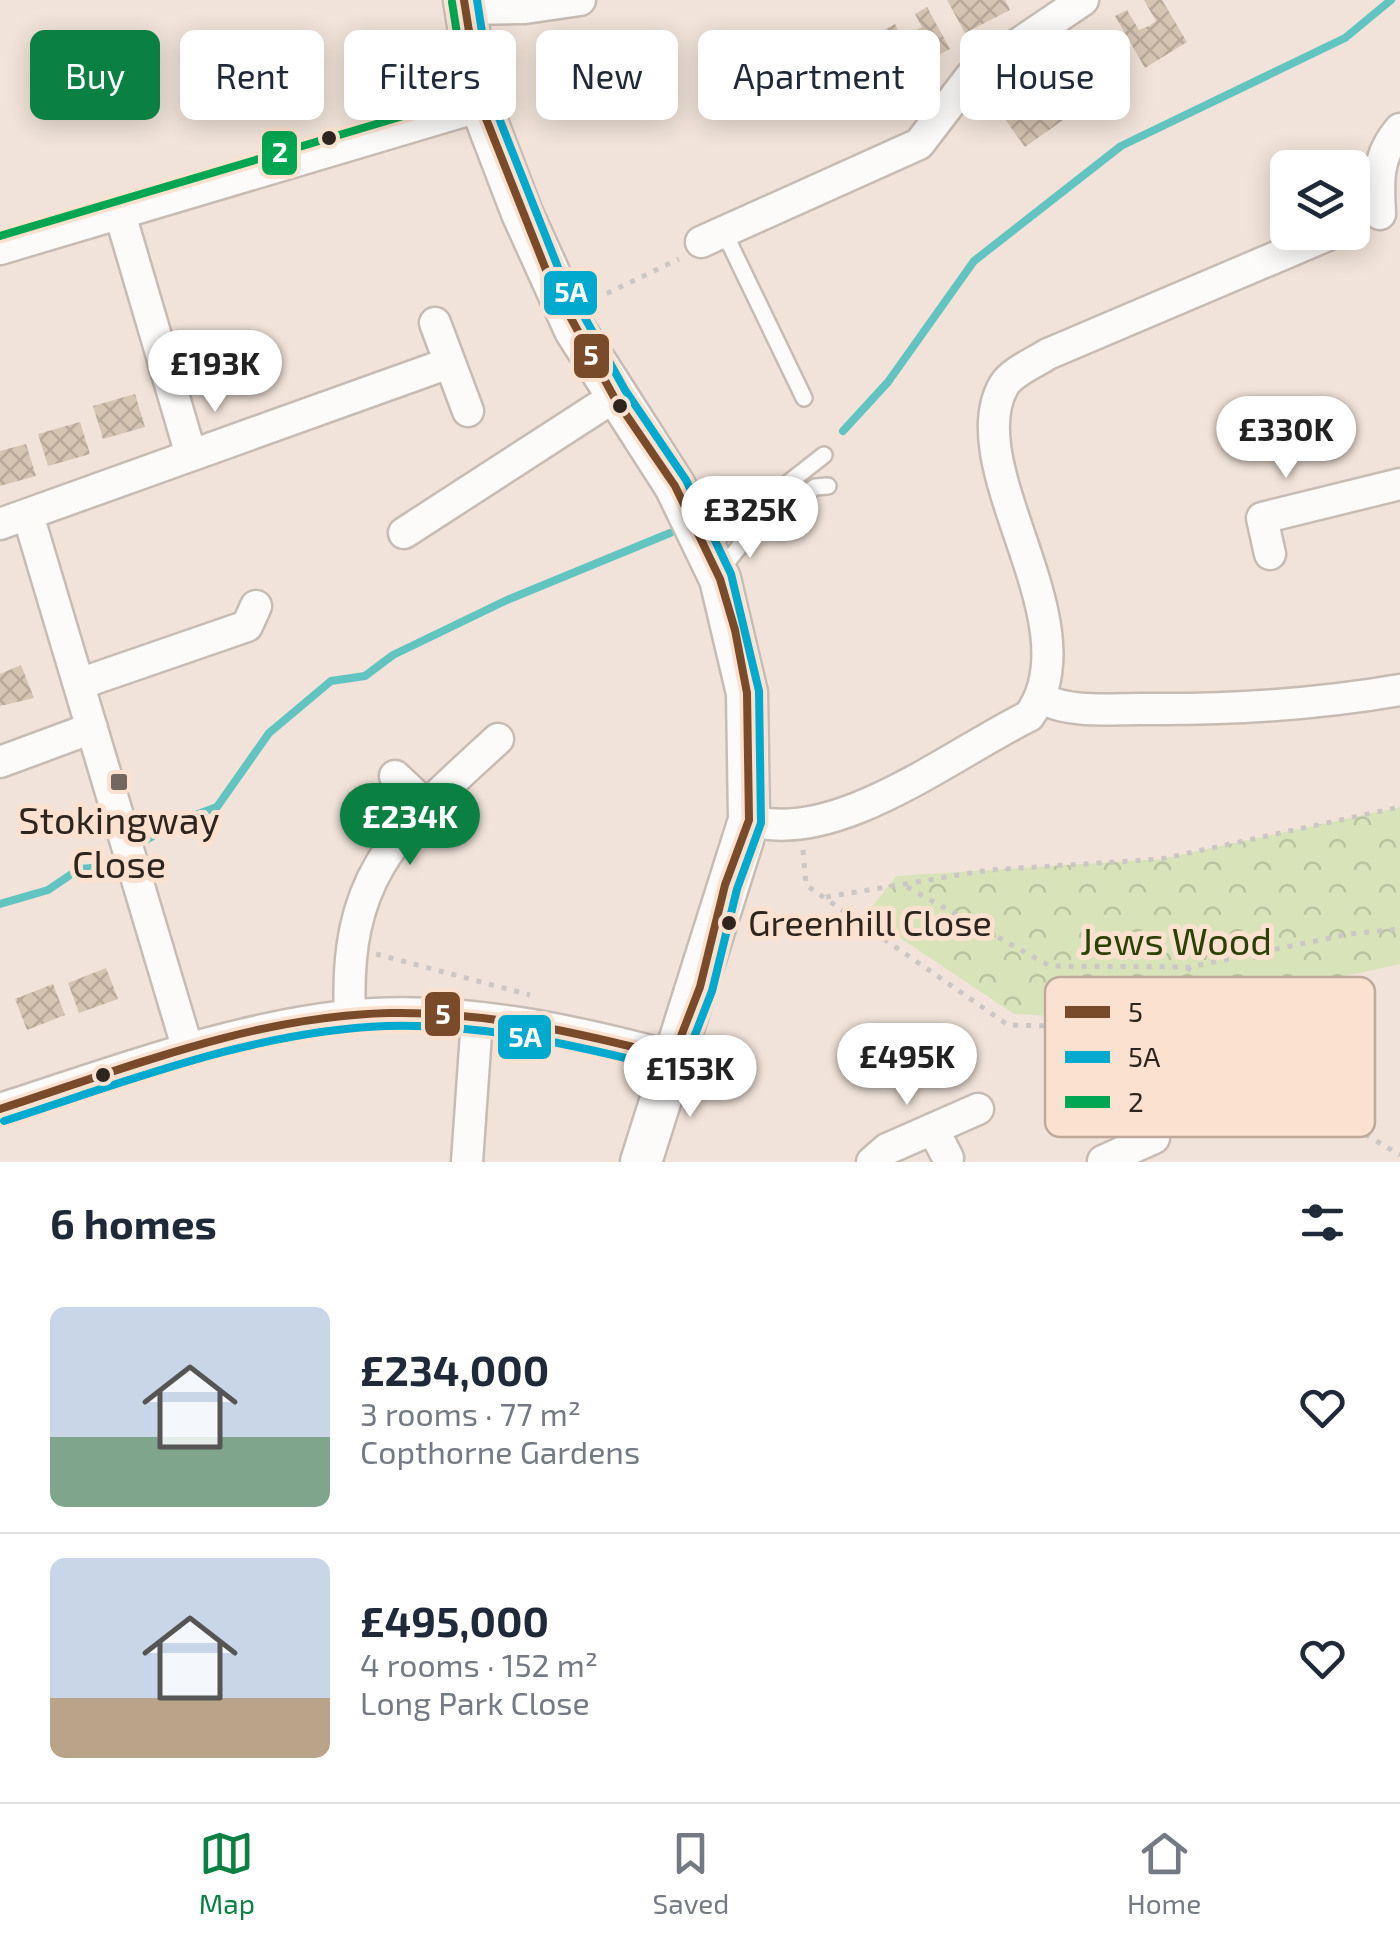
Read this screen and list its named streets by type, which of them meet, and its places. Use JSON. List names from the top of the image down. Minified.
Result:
{"parks":["Jews Wood"],"places":{"transit":["Stokingway Close"],"other":["Greenhill Close"]},"lines":["transit line 5","transit line 5A","transit line 2"],"legend":["5","5A","2"],"page":{"chip":["Buy","Rent","Filters","New","Apartment","House"],"price":["£193K","£330K","£325K","£234K","£495K","£153K"],"heading":"6 homes","list":[{"name":"£234,000","note":"3 rooms · 77 m² · Copthorne Gardens"},{"name":"£495,000","note":"4 rooms · 152 m² · Long Park Close"}],"tabs":["Map","Saved","Home"]}}
